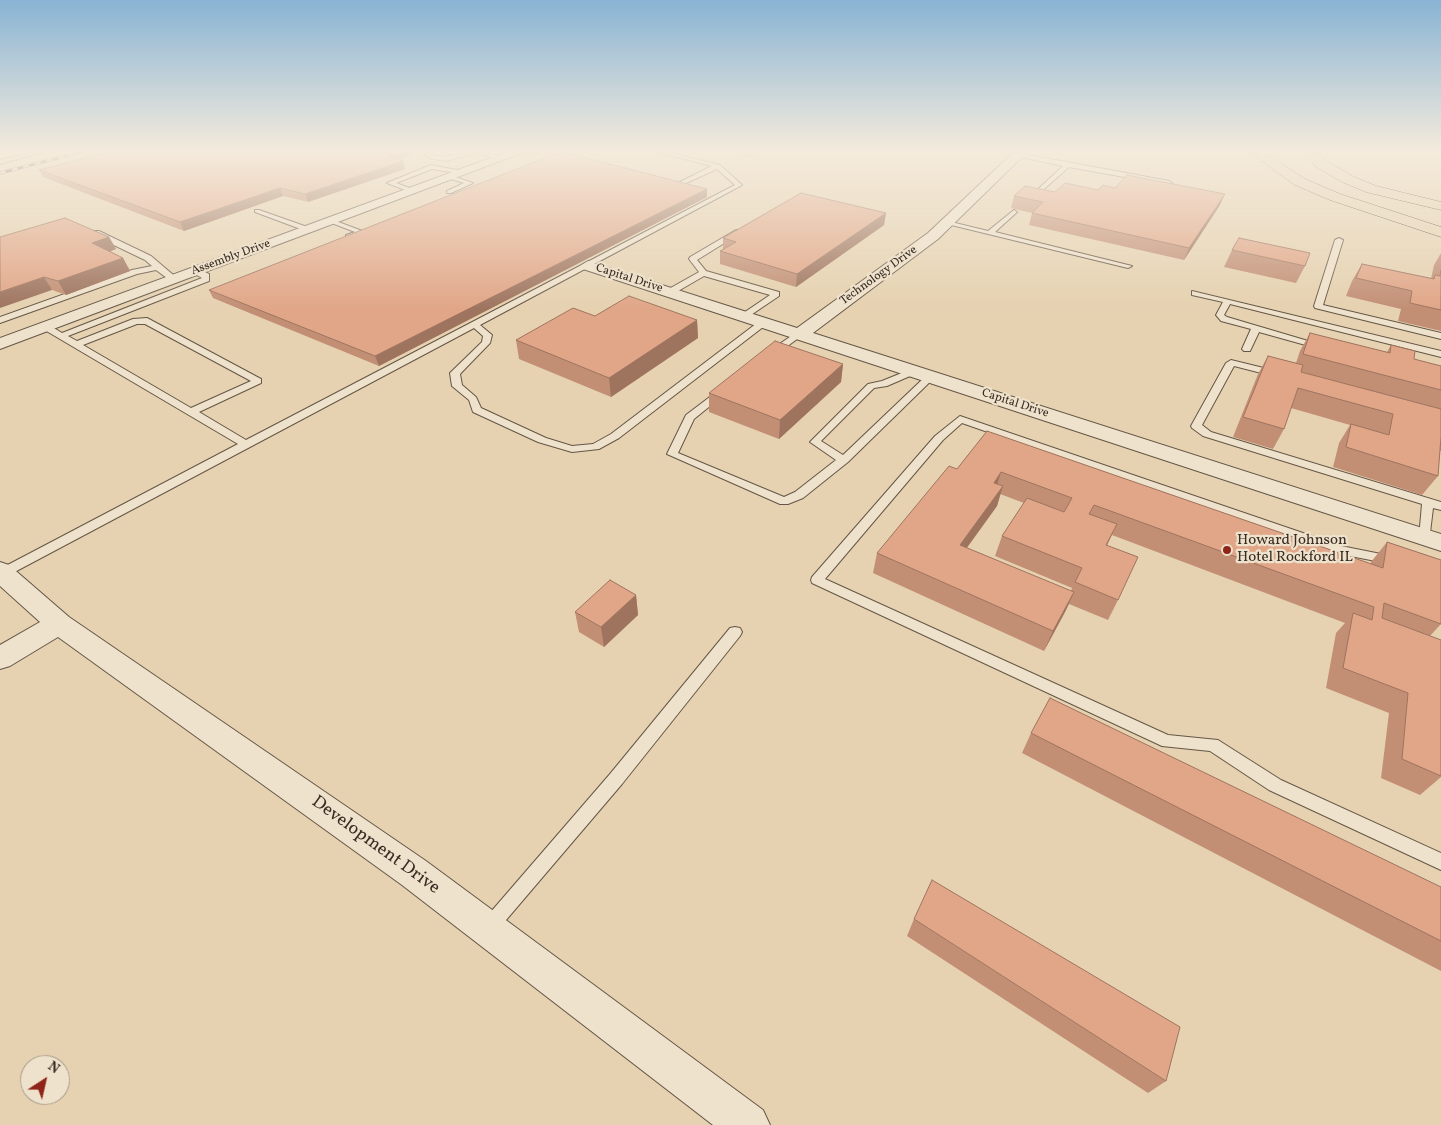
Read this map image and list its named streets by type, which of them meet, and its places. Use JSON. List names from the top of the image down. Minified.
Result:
{"streets":{"street":["Assembly Drive","Technology Drive","Capital Drive","Development Drive"]},"crossings":[["Technology Drive","Capital Drive"]],"places":["Howard Johnson Hotel Rockford IL"],"north":"top right"}
